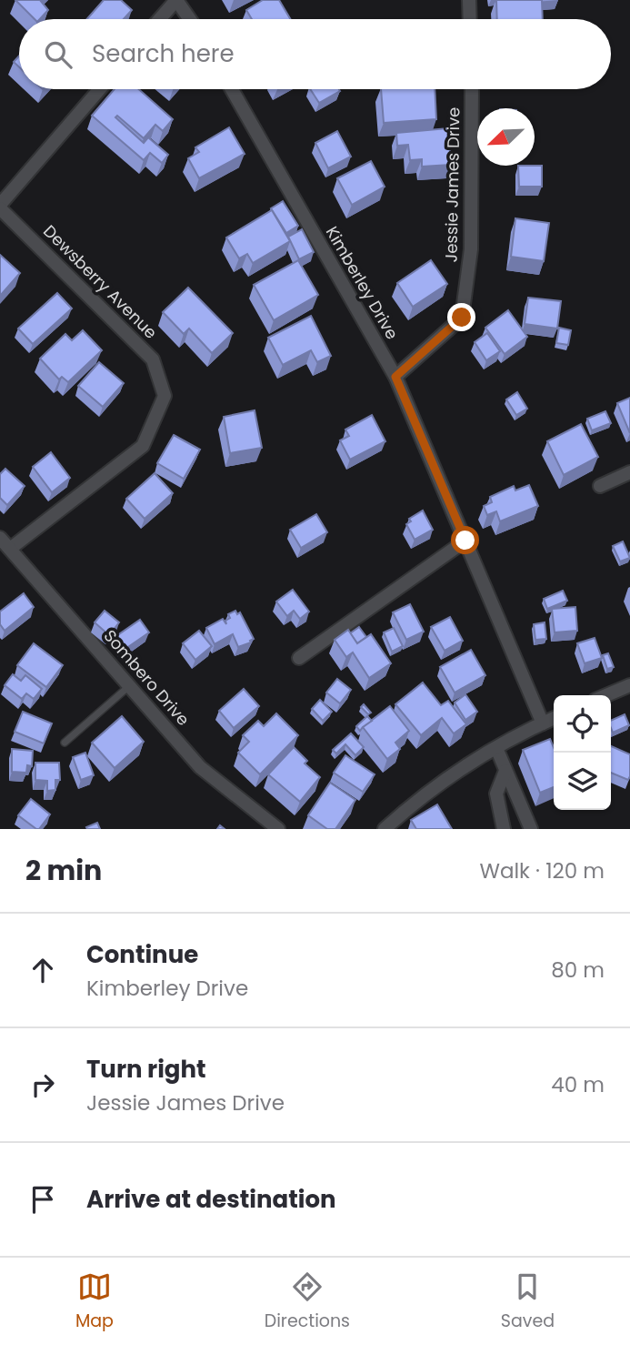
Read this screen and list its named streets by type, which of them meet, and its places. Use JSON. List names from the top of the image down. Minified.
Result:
{"streets":{"street":["Jessie James Drive","Dewsberry Avenue","Kimberley Drive","Sombero Drive"]},"crossings":[["Jessie James Drive","Kimberley Drive"],["Dewsberry Avenue","Sombero Drive"]],"north":"bottom left","page":{"search":"Search here","heading":["2 min","Walk · 120 m"],"list":[["Continue","Kimberley Drive","80 m"],["Turn right","Jessie James Drive","40 m"],"Arrive at destination"],"nav":["Map","Directions","Saved"]}}
